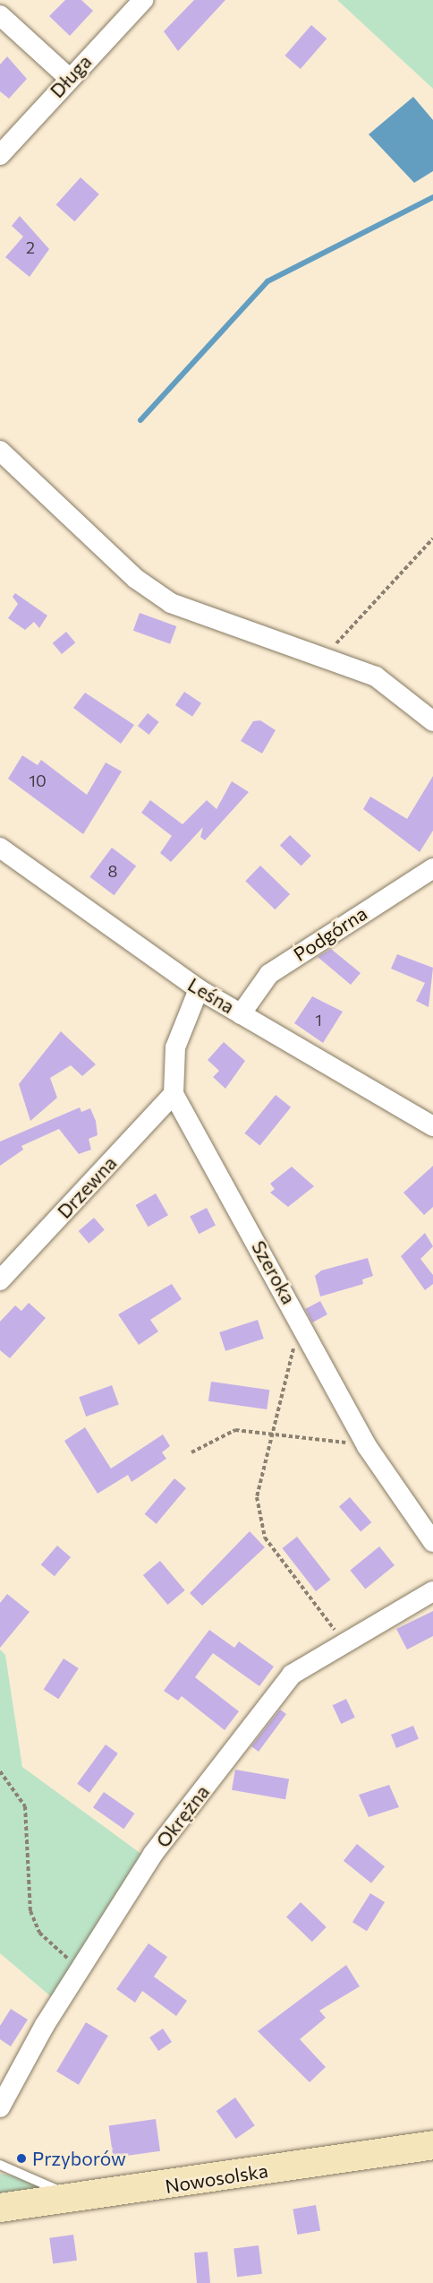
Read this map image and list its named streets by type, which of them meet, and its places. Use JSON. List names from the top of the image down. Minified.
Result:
{"streets":{"main road":["Nowosolska"],"street":["Długa","Podgórna","Leśna","Drzewna","Szeroka","Okrężna"]},"crossings":[["Podgórna","Leśna"],["Drzewna","Szeroka"]],"places":["Przyborów"],"house_numbers":["2","10","8","1"]}
